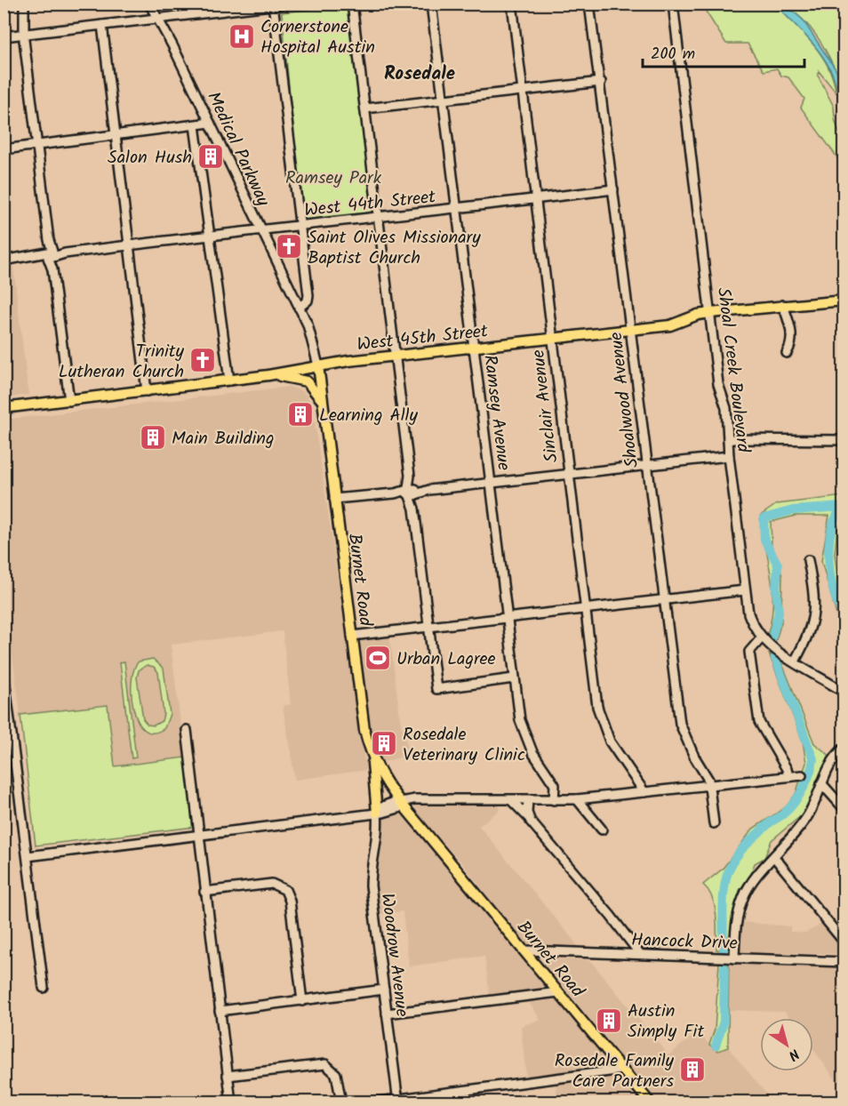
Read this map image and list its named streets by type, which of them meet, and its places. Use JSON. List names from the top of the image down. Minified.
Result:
{"streets":{"main road":["West 45th Street","Burnet Road"],"street":["Medical Parkway","West 44th Street","Shoal Creek Boulevard","Shoalwood Avenue","Sinclair Avenue","Ramsey Avenue","Hancock Drive","Woodrow Avenue"]},"crossings":[["Medical Parkway","West 44th Street"],["Medical Parkway","Burnet Road"],["West 44th Street","Shoalwood Avenue"],["West 44th Street","Sinclair Avenue"],["West 44th Street","Ramsey Avenue"],["West 45th Street","Shoal Creek Boulevard"],["West 45th Street","Shoalwood Avenue"],["West 45th Street","Sinclair Avenue"],["West 45th Street","Ramsey Avenue"],["West 45th Street","Burnet Road"],["Burnet Road","Hancock Drive"]],"districts":["Rosedale"],"parks":["Ramsey Park"],"places":{"hospital":["Cornerstone Hospital Austin"],"building":["Salon Hush","Learning Ally","Main Building","Rosedale Veterinary Clinic","Austin Simply Fit","Rosedale Family Care Partners"],"church":["Saint Olives Missionary Baptist Church","Trinity Lutheran Church"],"sports":["Urban Lagree"]},"scale_bar":"200 m","north":"bottom right"}
